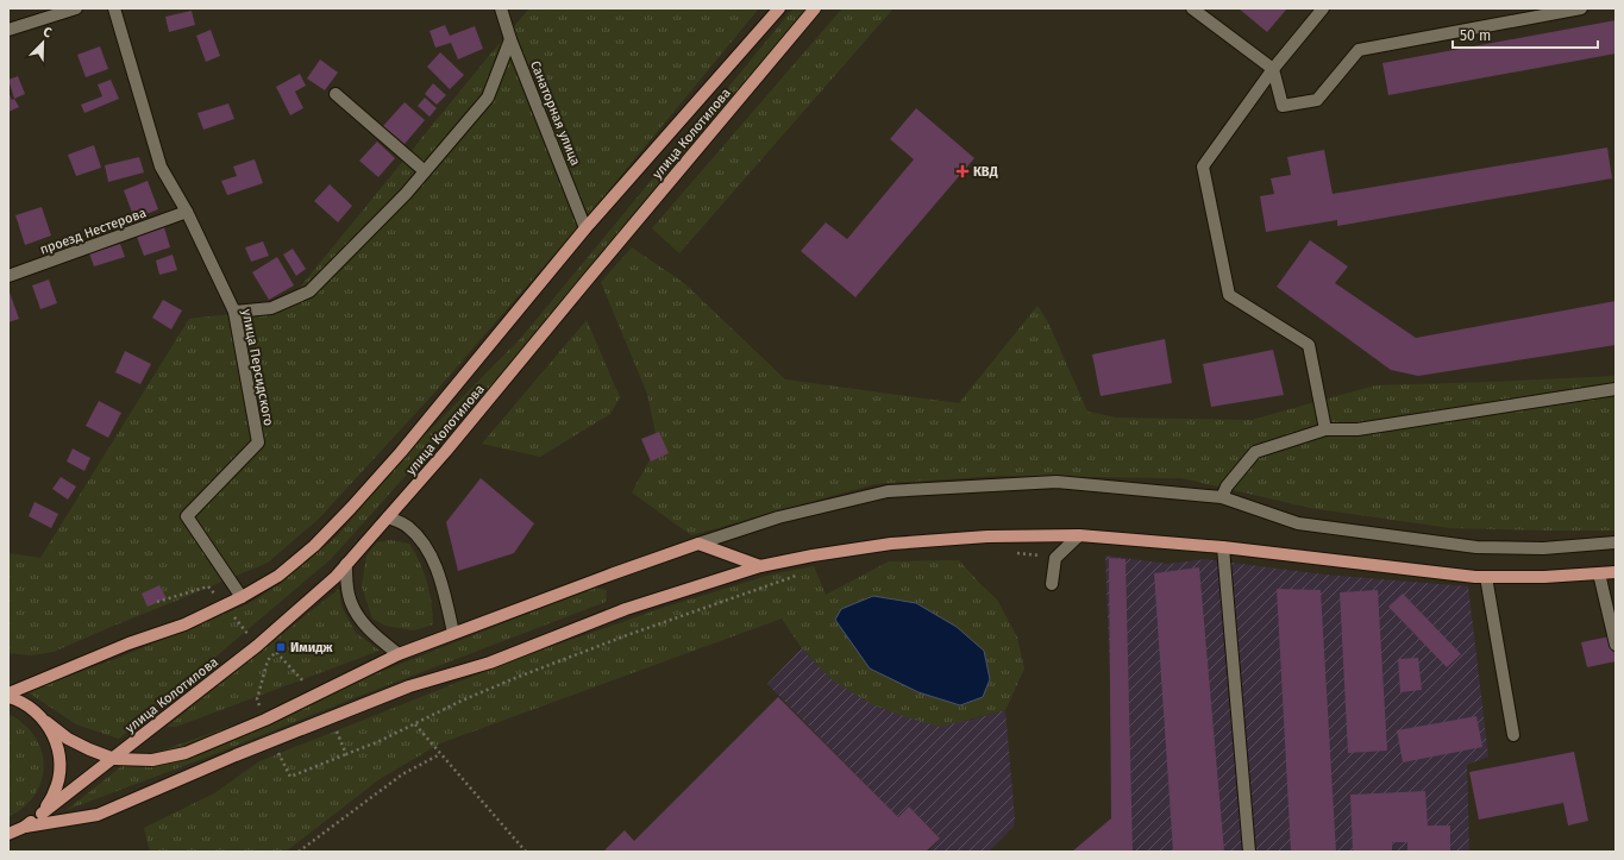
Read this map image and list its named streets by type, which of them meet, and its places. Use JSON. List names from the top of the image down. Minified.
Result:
{"streets":{"main road":["улица Колотилова"],"street":["Санаторная улица","проезд Нестерова","улица Персидского"]},"crossings":[["Санаторная улица","улица Колотилова"],["улица Колотилова","улица Персидского"],["проезд Нестерова","улица Персидского"]],"places":{"health":["КВД"],"transit":["Имидж"]},"scale_bar":"50 m","north":"top right"}
